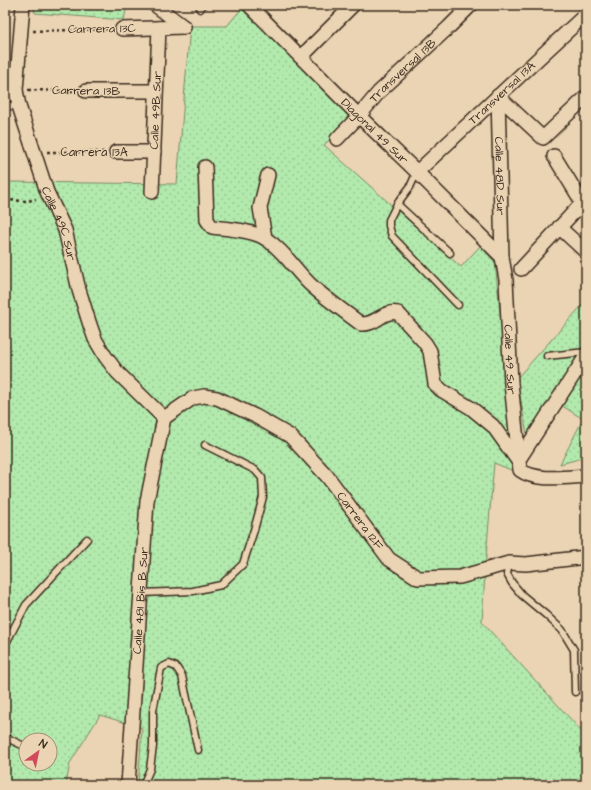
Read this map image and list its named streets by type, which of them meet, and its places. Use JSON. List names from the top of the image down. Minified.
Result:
{"streets":{"street":["Carrera 13C","Transversal 13B","Carrera 13B","Transversal 13A","Calle 49B Sur","Diagonal 49 Sur","Carrera 13A","Calle 48D Sur","Calle 49C Sur","Calle 49 Sur","Carrera 12F","Calle 48I Bis B Sur"]},"crossings":[["Carrera 13C","Calle 49B Sur"],["Carrera 13C","Calle 49C Sur"],["Transversal 13B","Diagonal 49 Sur"],["Carrera 13B","Calle 49B Sur"],["Carrera 13B","Calle 49C Sur"],["Transversal 13A","Diagonal 49 Sur"],["Transversal 13A","Calle 48D Sur"],["Calle 49B Sur","Carrera 13A"],["Diagonal 49 Sur","Calle 48D Sur"],["Diagonal 49 Sur","Calle 49 Sur"],["Carrera 13A","Calle 49C Sur"],["Calle 48D Sur","Calle 49 Sur"],["Calle 49C Sur","Carrera 12F"],["Calle 49C Sur","Calle 48I Bis B Sur"],["Carrera 12F","Calle 48I Bis B Sur"]],"north":"top right"}
